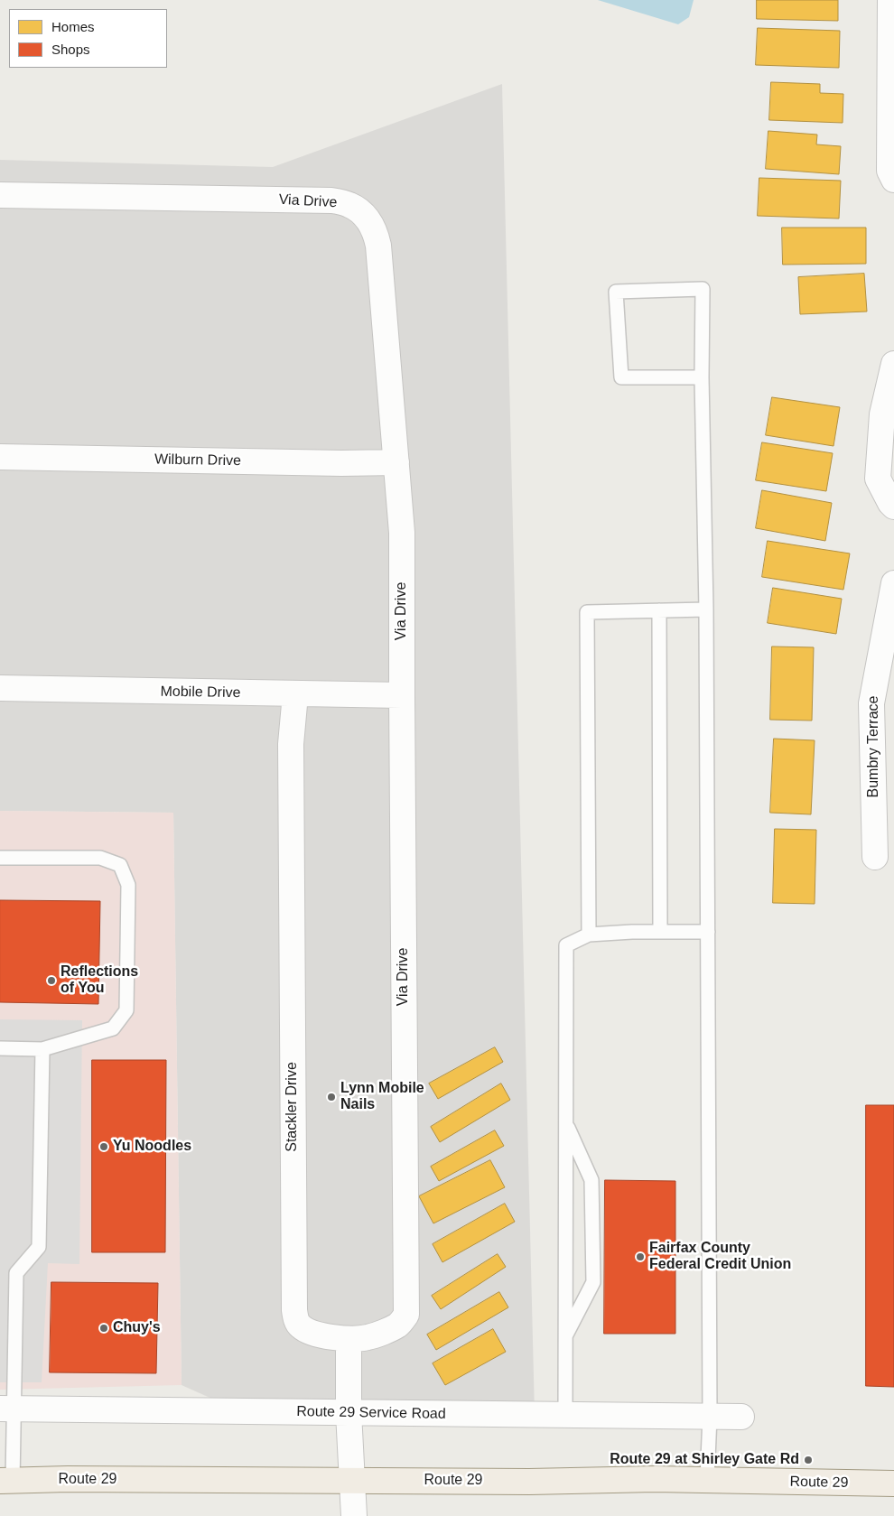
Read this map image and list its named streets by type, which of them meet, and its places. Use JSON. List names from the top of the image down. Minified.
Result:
{"streets":{"main road":["Route 29"],"street":["Via Drive","Wilburn Drive","Mobile Drive","Bumbry Terrace","Stackler Drive","Route 29 Service Road"]},"crossings":[["Via Drive","Wilburn Drive"],["Via Drive","Mobile Drive"],["Via Drive","Stackler Drive"],["Mobile Drive","Stackler Drive"]],"places":["Reflections of You","Lynn Mobile Nails","Yu Noodles","Fairfax County Federal Credit Union","Chuy's","Route 29 at Shirley Gate Rd"],"legend":["Homes","Shops"]}
